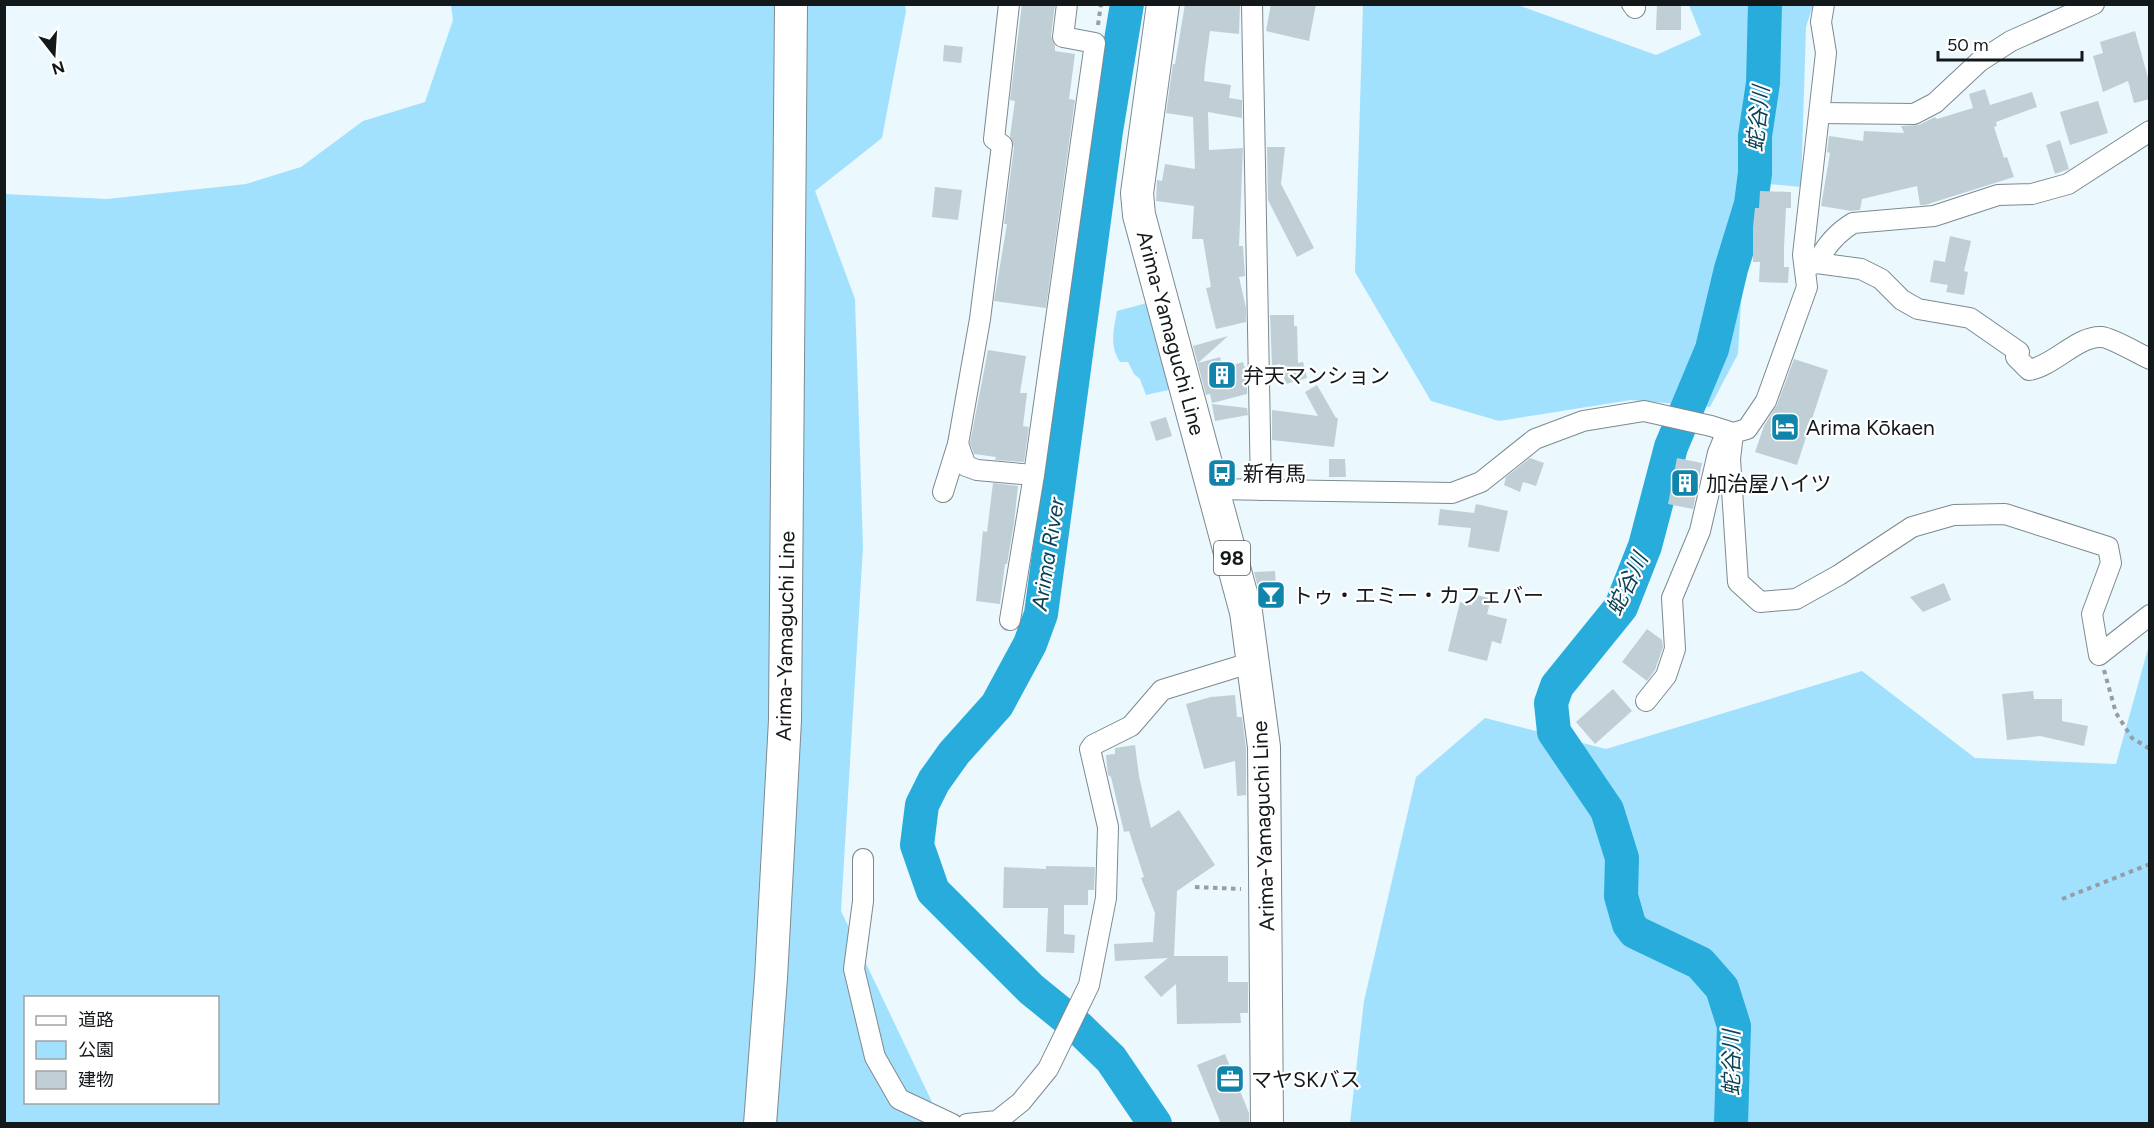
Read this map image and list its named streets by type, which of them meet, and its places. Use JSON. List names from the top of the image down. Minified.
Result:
{"streets":{"main road":["Arima-Yamaguchi Line","98"]},"water":["蛇谷川","Arima River"],"places":{"building":["弁天マンション","加治屋ハイツ"],"hotel":["Arima Kōkaen"],"bus stop":["新有馬"],"bar":["トゥ・エミー・カフェバー"],"office":["マヤSKバス"]},"legend":["道路","公園","建物"],"scale_bar":"50 m","north":"bottom"}
